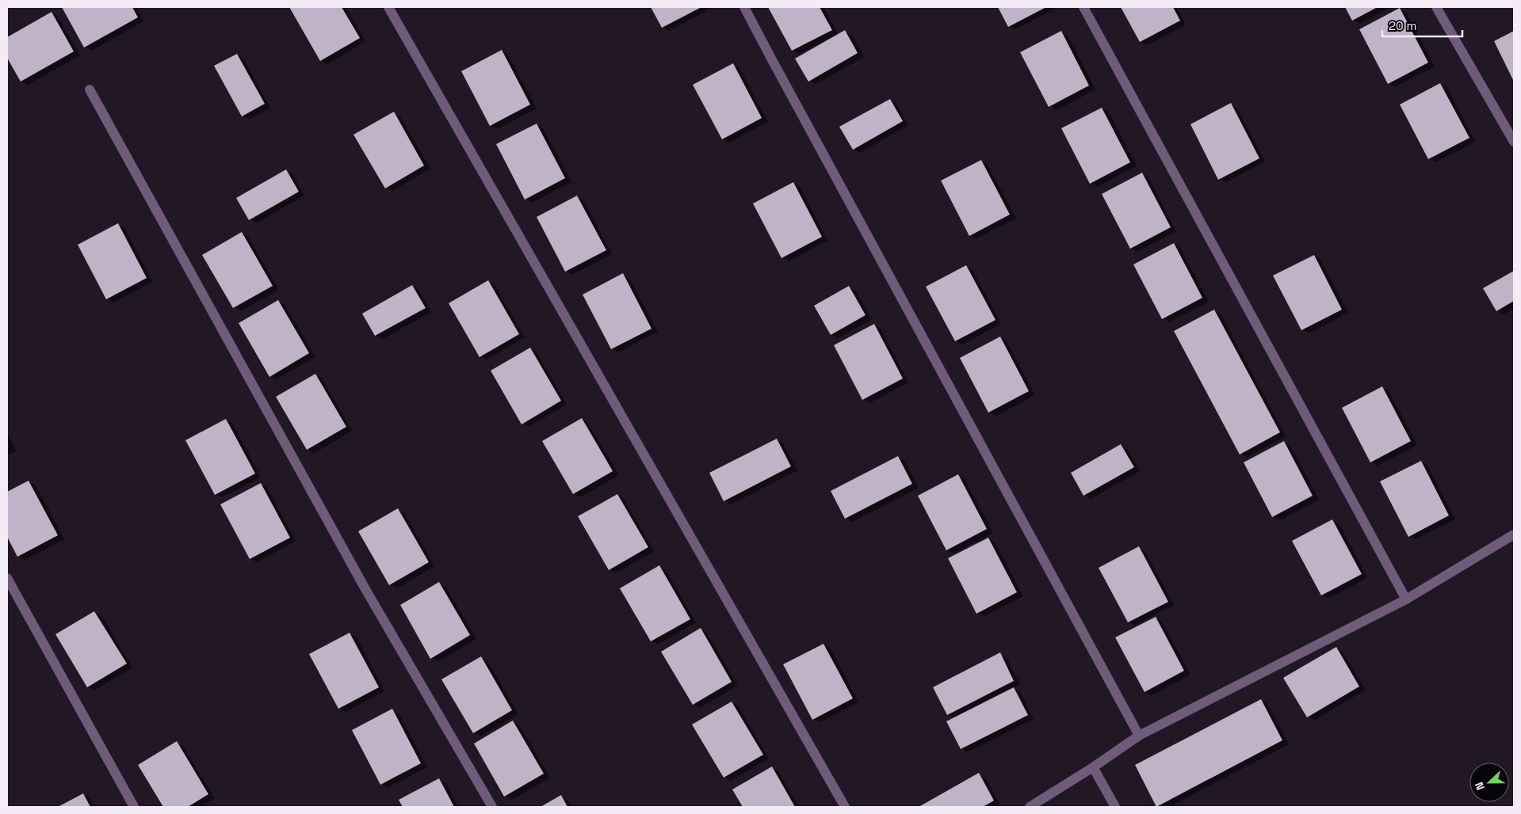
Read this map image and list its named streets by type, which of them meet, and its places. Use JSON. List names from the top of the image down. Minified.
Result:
{"scale_bar":"20 m","north":"left"}
